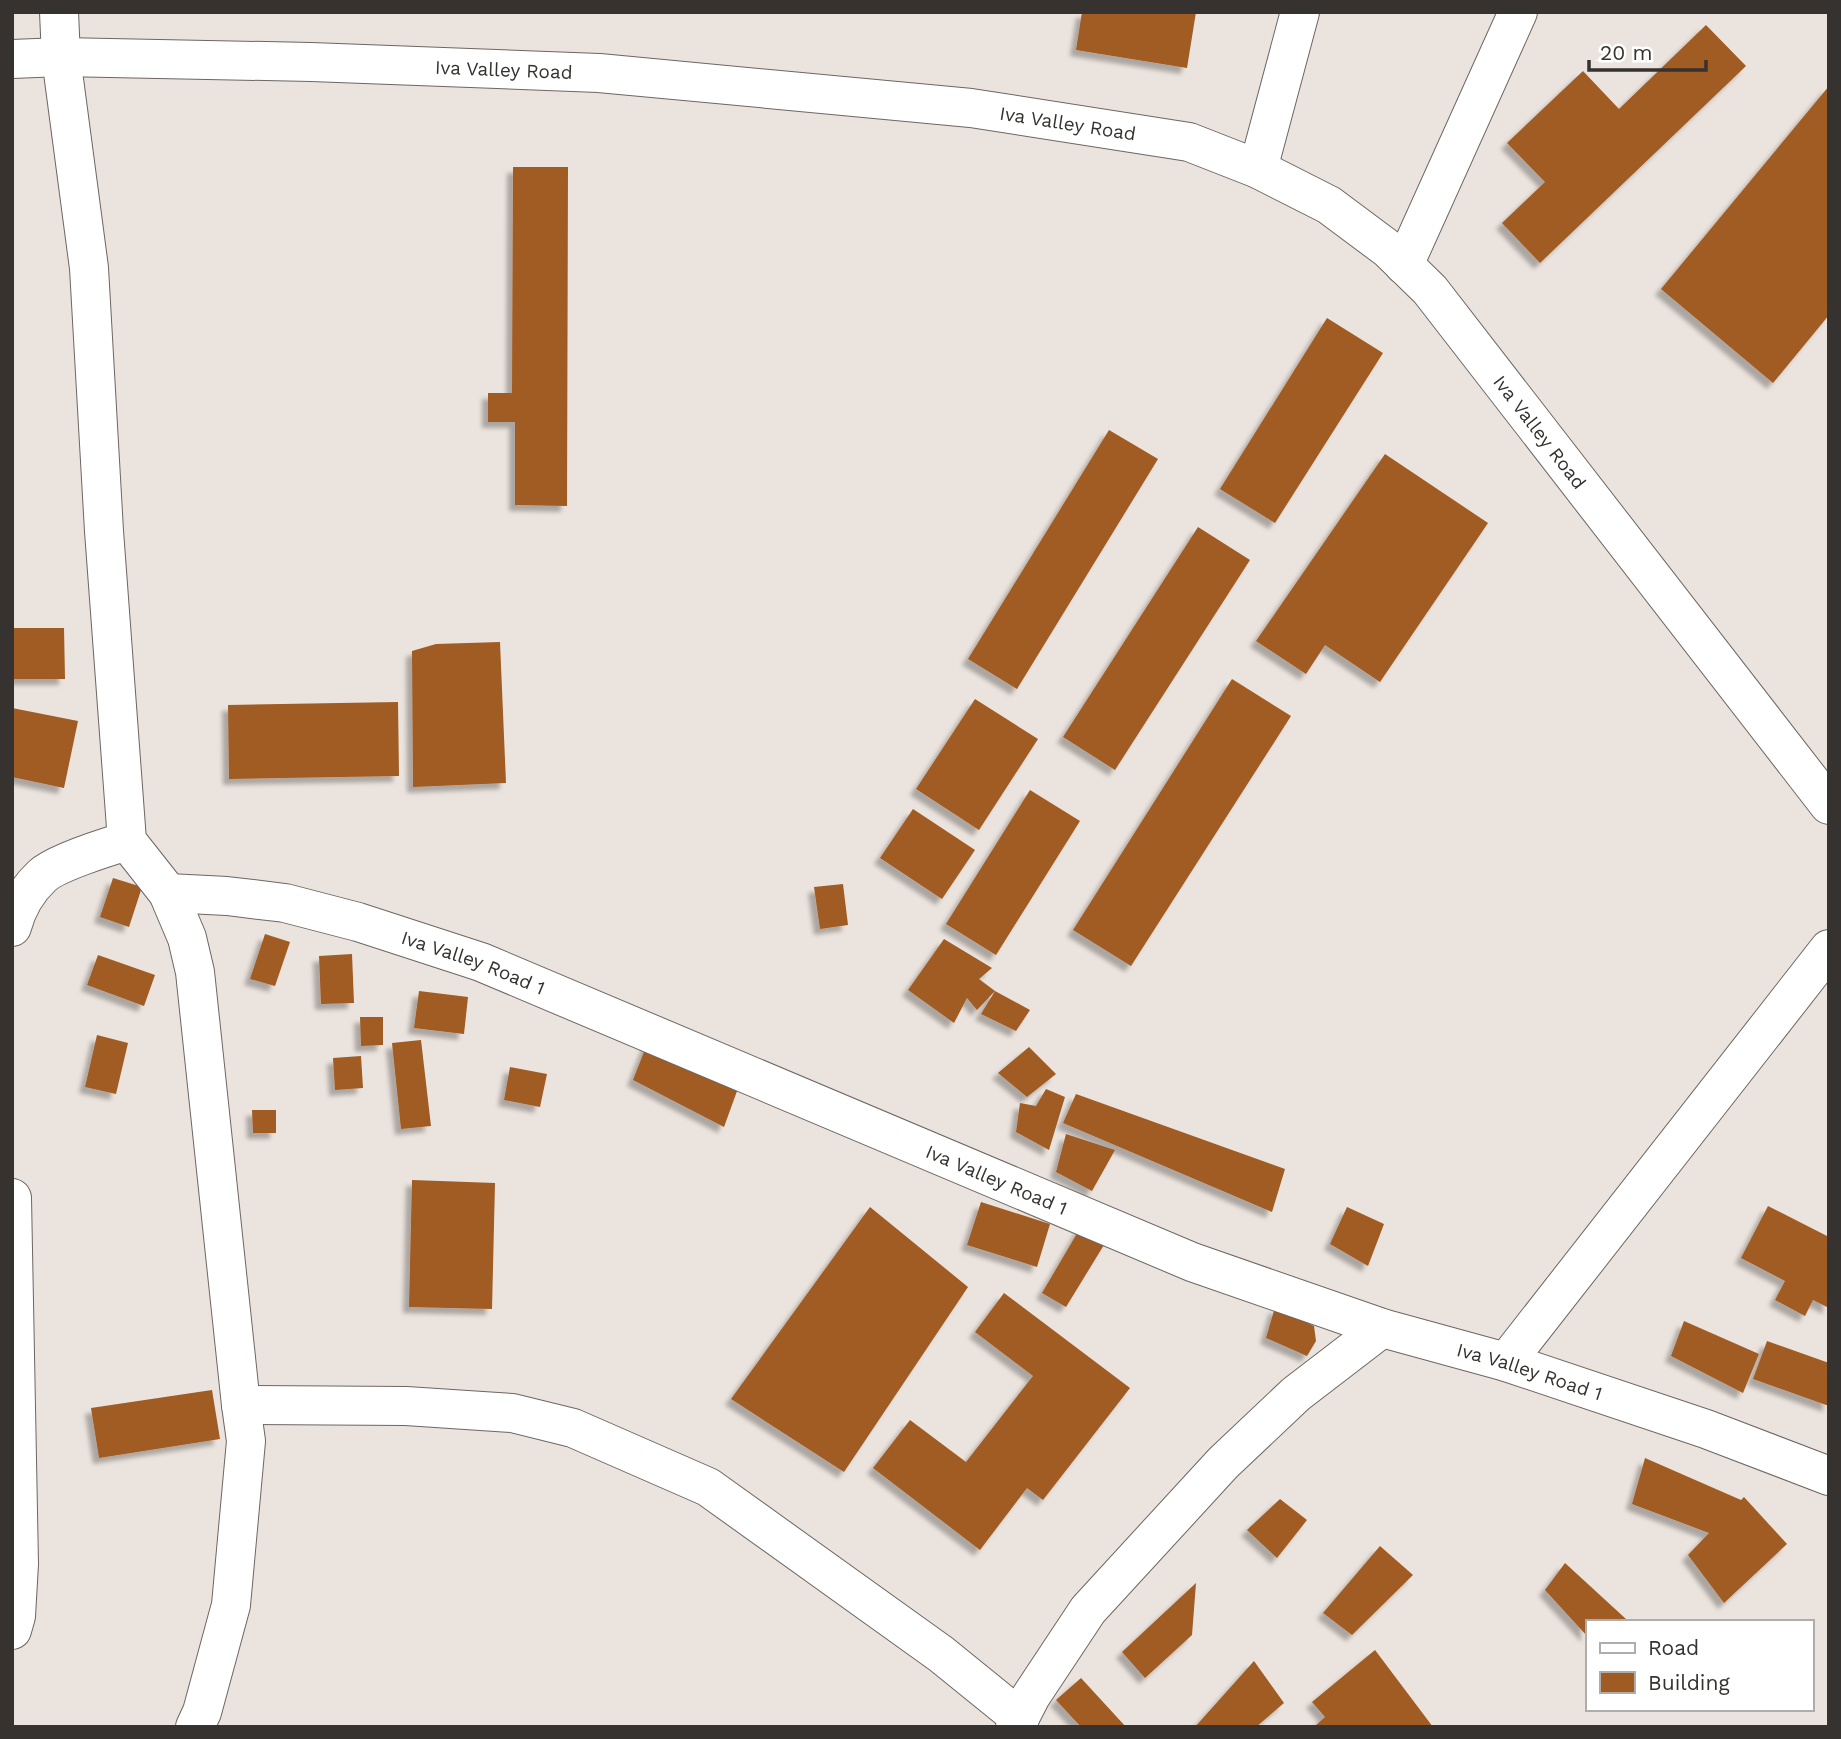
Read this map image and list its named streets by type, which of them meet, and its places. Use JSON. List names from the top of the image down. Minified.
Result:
{"streets":{"street":["Iva Valley Road","Iva Valley Road 1"]},"legend":["Road","Building"],"scale_bar":"20 m"}
